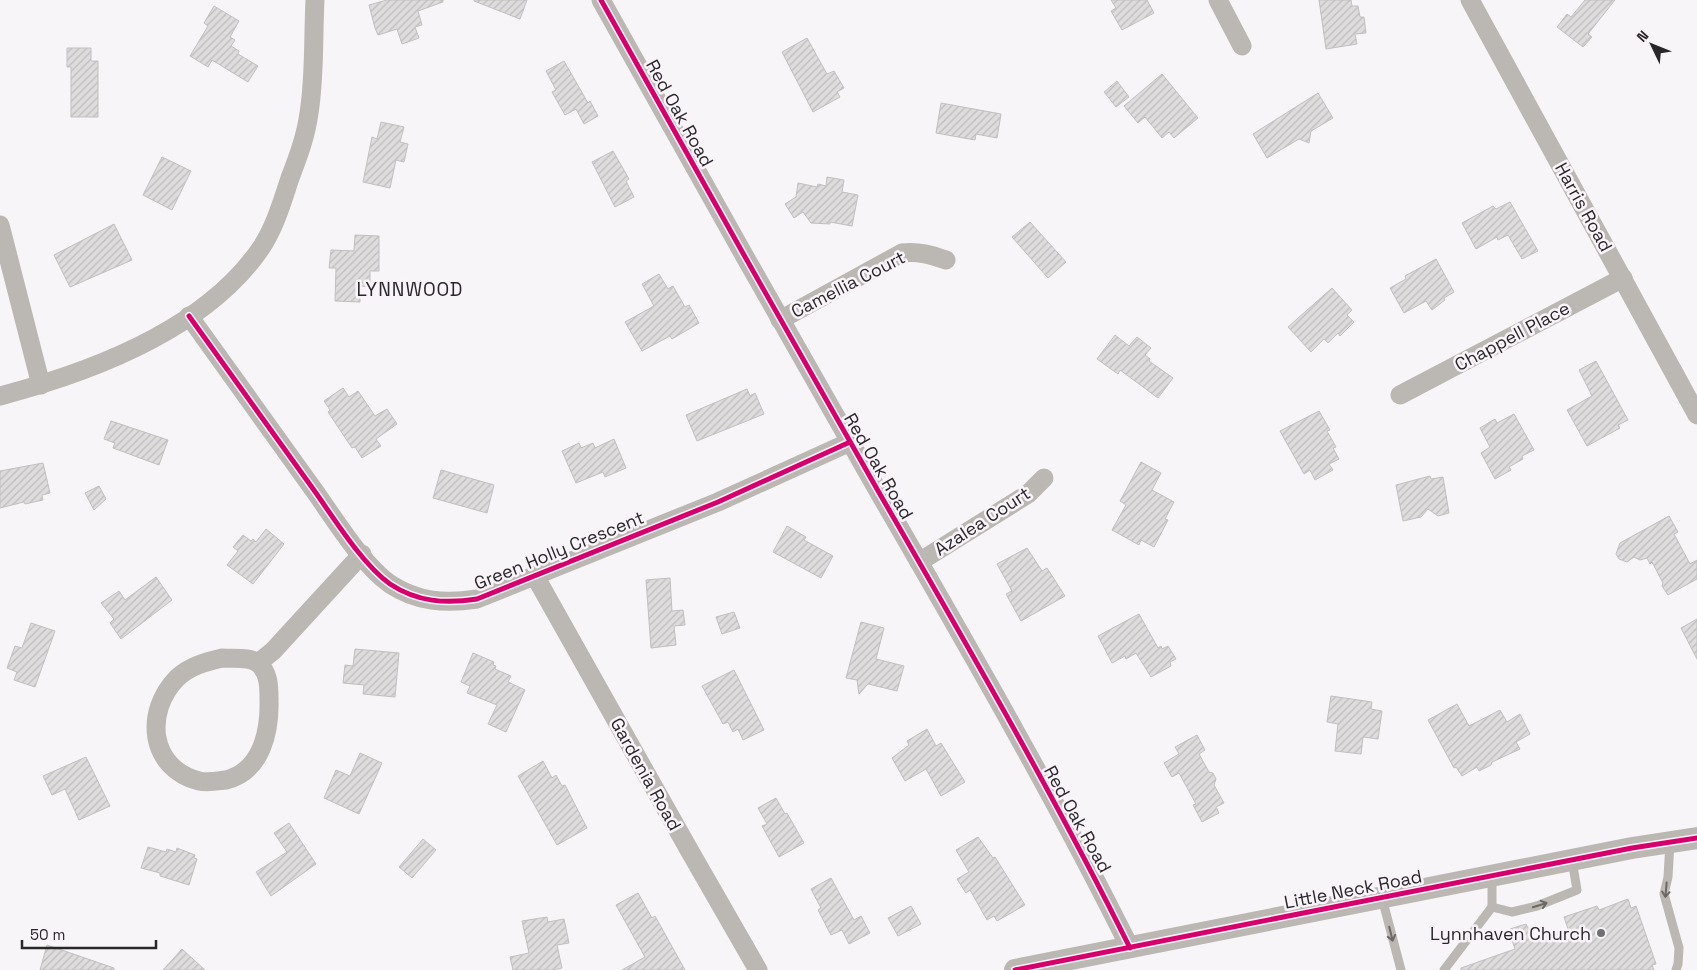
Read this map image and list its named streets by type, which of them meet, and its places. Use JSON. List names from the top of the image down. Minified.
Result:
{"streets":{"street":["Red Oak Road","Harris Road","Camellia Court","Chappell Place","Azalea Court","Green Holly Crescent","Gardenia Road","Little Neck Road"]},"crossings":[["Red Oak Road","Camellia Court"],["Red Oak Road","Azalea Court"],["Red Oak Road","Green Holly Crescent"],["Red Oak Road","Little Neck Road"],["Harris Road","Chappell Place"],["Green Holly Crescent","Gardenia Road"]],"districts":["LYNNWOOD"],"places":["Lynnhaven Church"],"scale_bar":"50 m","north":"top left"}
